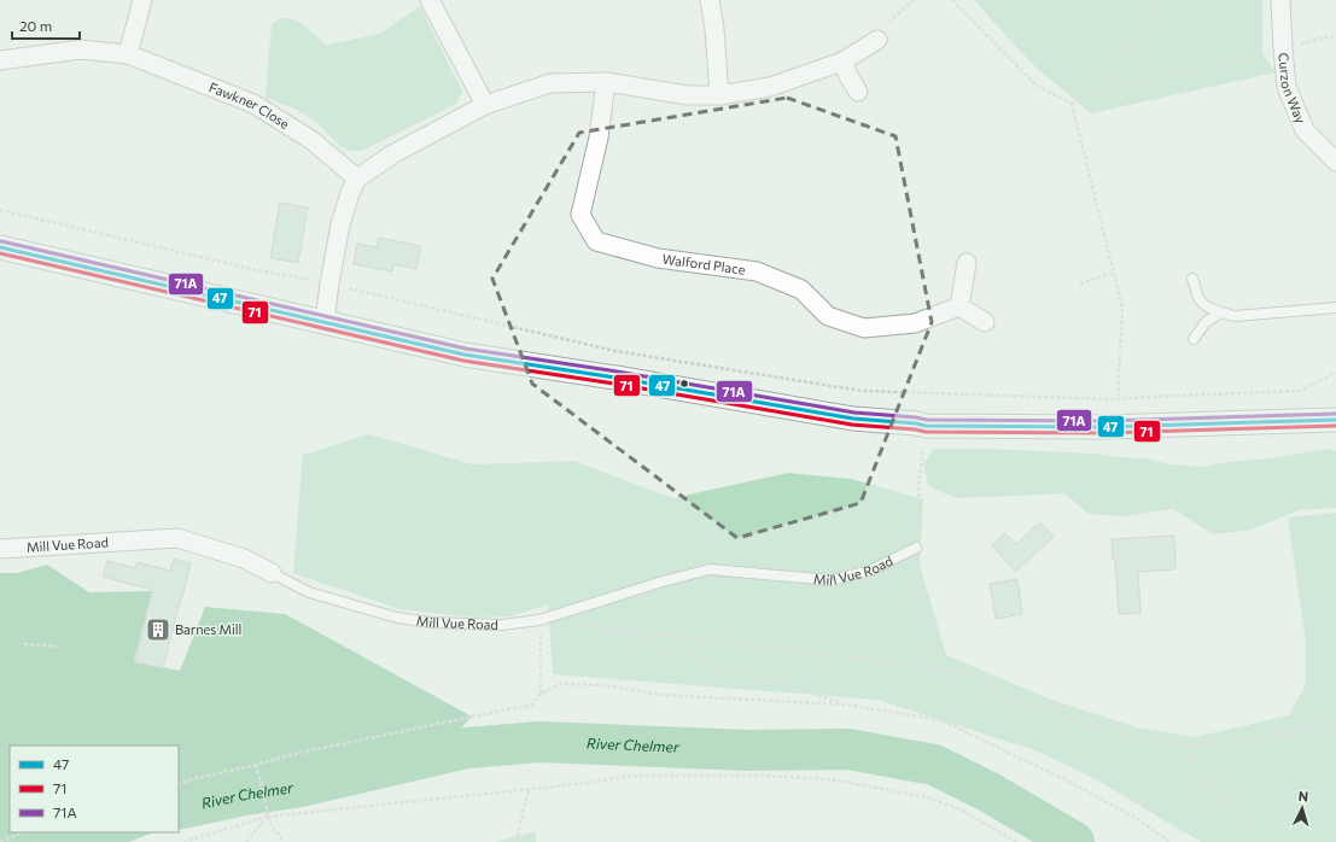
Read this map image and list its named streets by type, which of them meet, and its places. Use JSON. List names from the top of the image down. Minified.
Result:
{"streets":{"street":["Curzon Way","Fawkner Close","Walford Place","Mill Vue Road"]},"water":["River Chelmer"],"places":{"building":["Barnes Mill"]},"lines":["transit line 71A","transit line 47","transit line 71"],"legend":["47","71","71A"],"scale_bar":"20 m","north":"top"}
